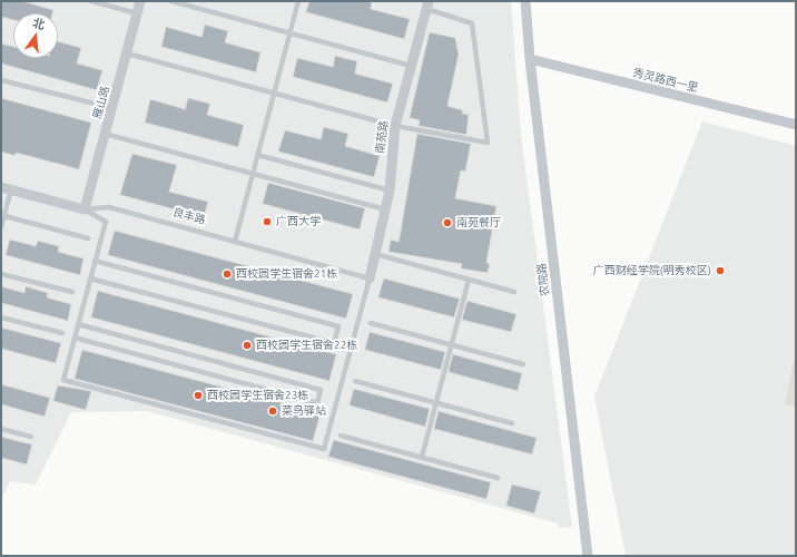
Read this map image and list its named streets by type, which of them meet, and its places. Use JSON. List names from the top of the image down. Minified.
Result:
{"streets":{"street":["秀灵路西一里","雁山路","南苑路","良丰路","农院路"]},"crossings":[["秀灵路西一里","农院路"],["雁山路","良丰路"],["南苑路","良丰路"]],"places":["广西大学","南苑餐厅","广西财经学院(明秀校区)","西校园学生宿舍21栋","西校园学生宿舍22栋","西校园学生宿舍23栋","菜鸟驿站"],"north":"top"}
